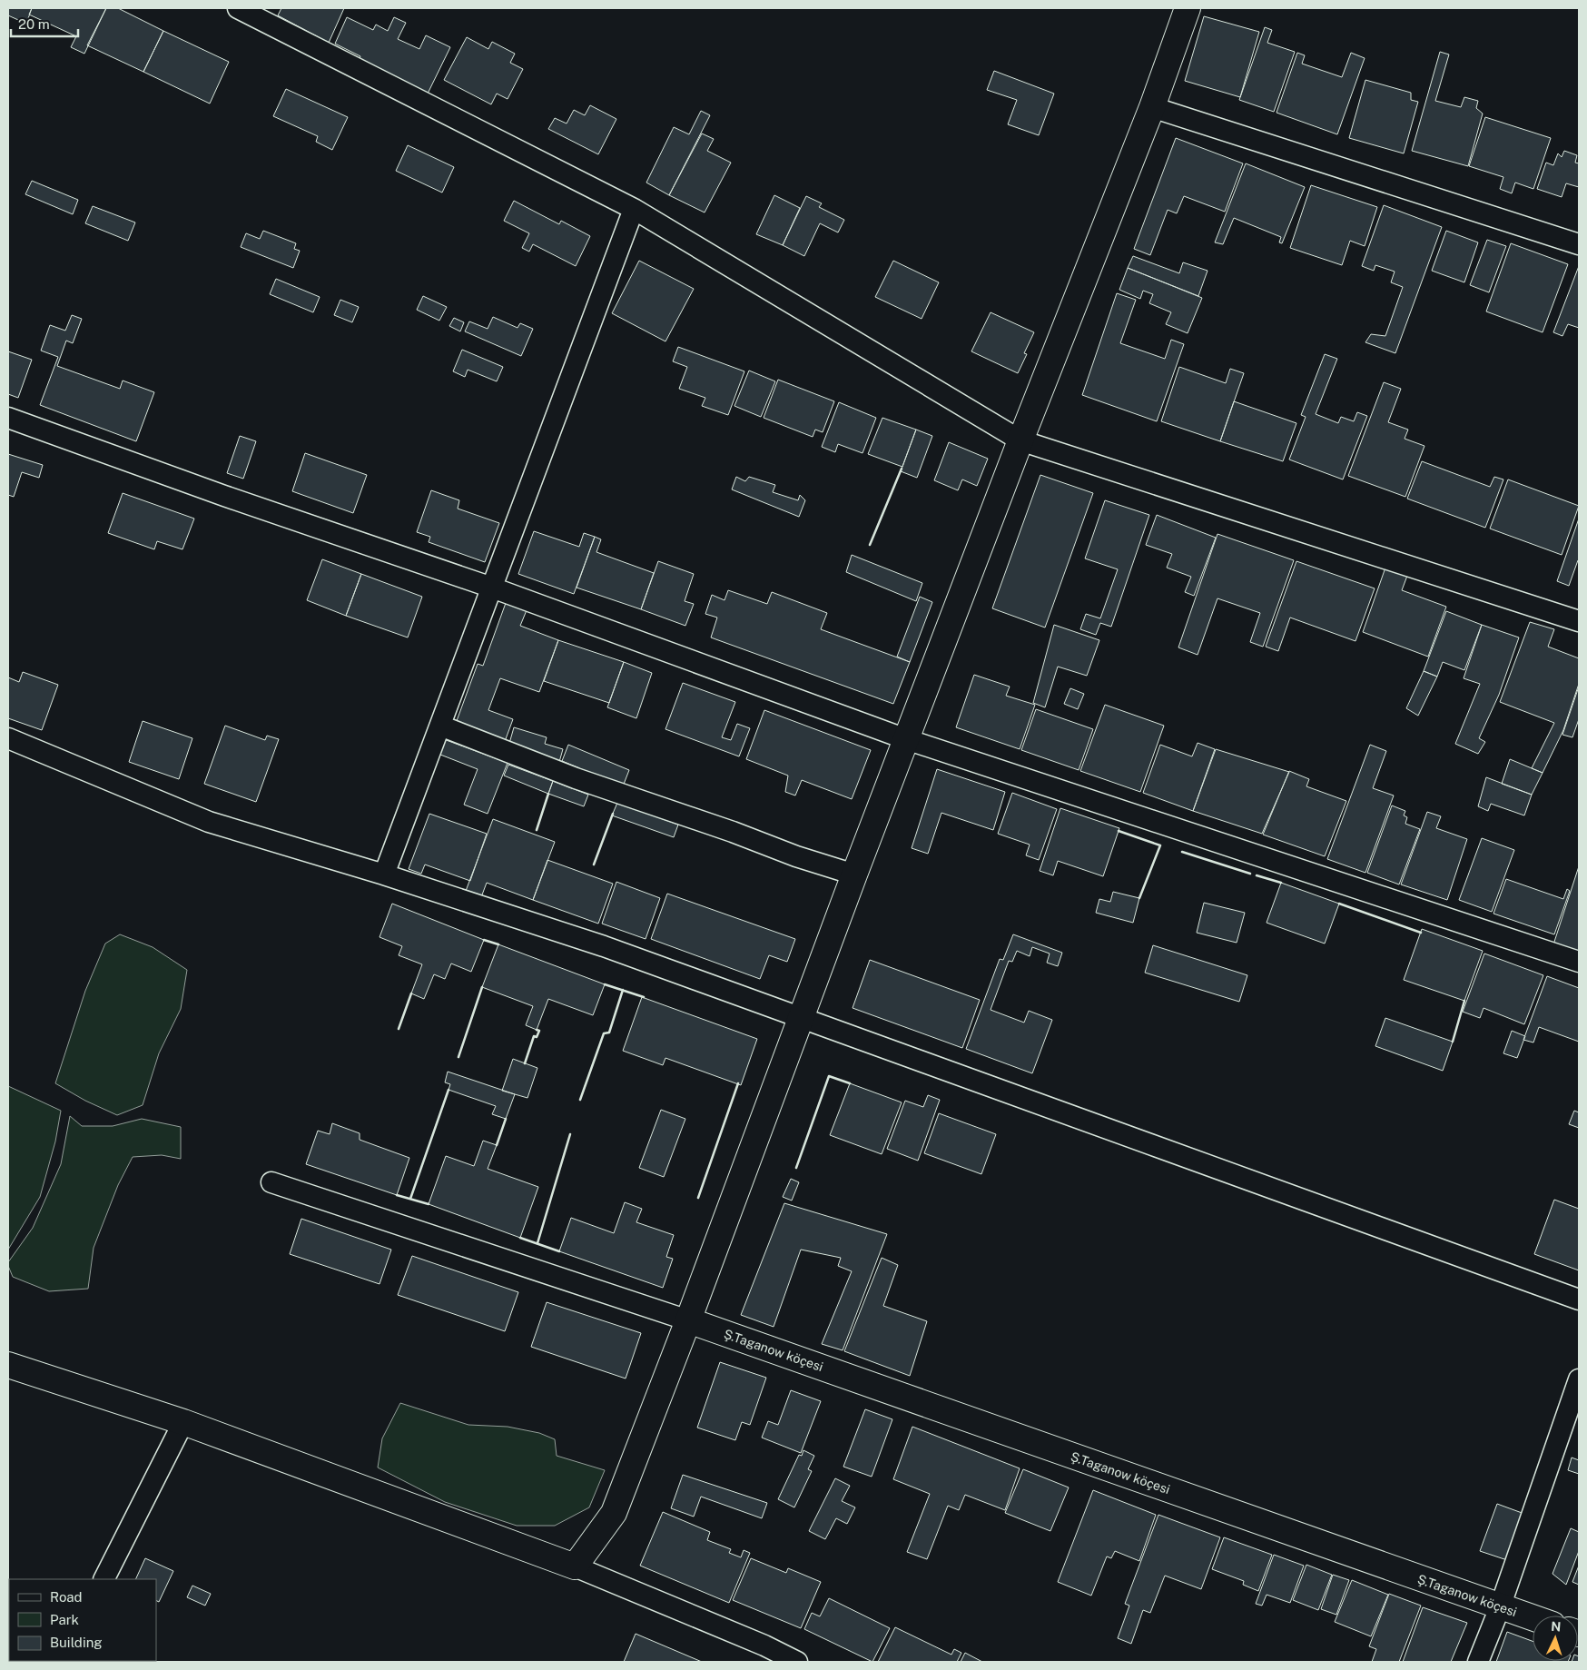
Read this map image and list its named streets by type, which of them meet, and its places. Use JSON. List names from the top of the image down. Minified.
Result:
{"streets":{"street":["Ş.Taganow köçesi"]},"legend":["Road","Park","Building"],"scale_bar":"20 m","north":"top"}
